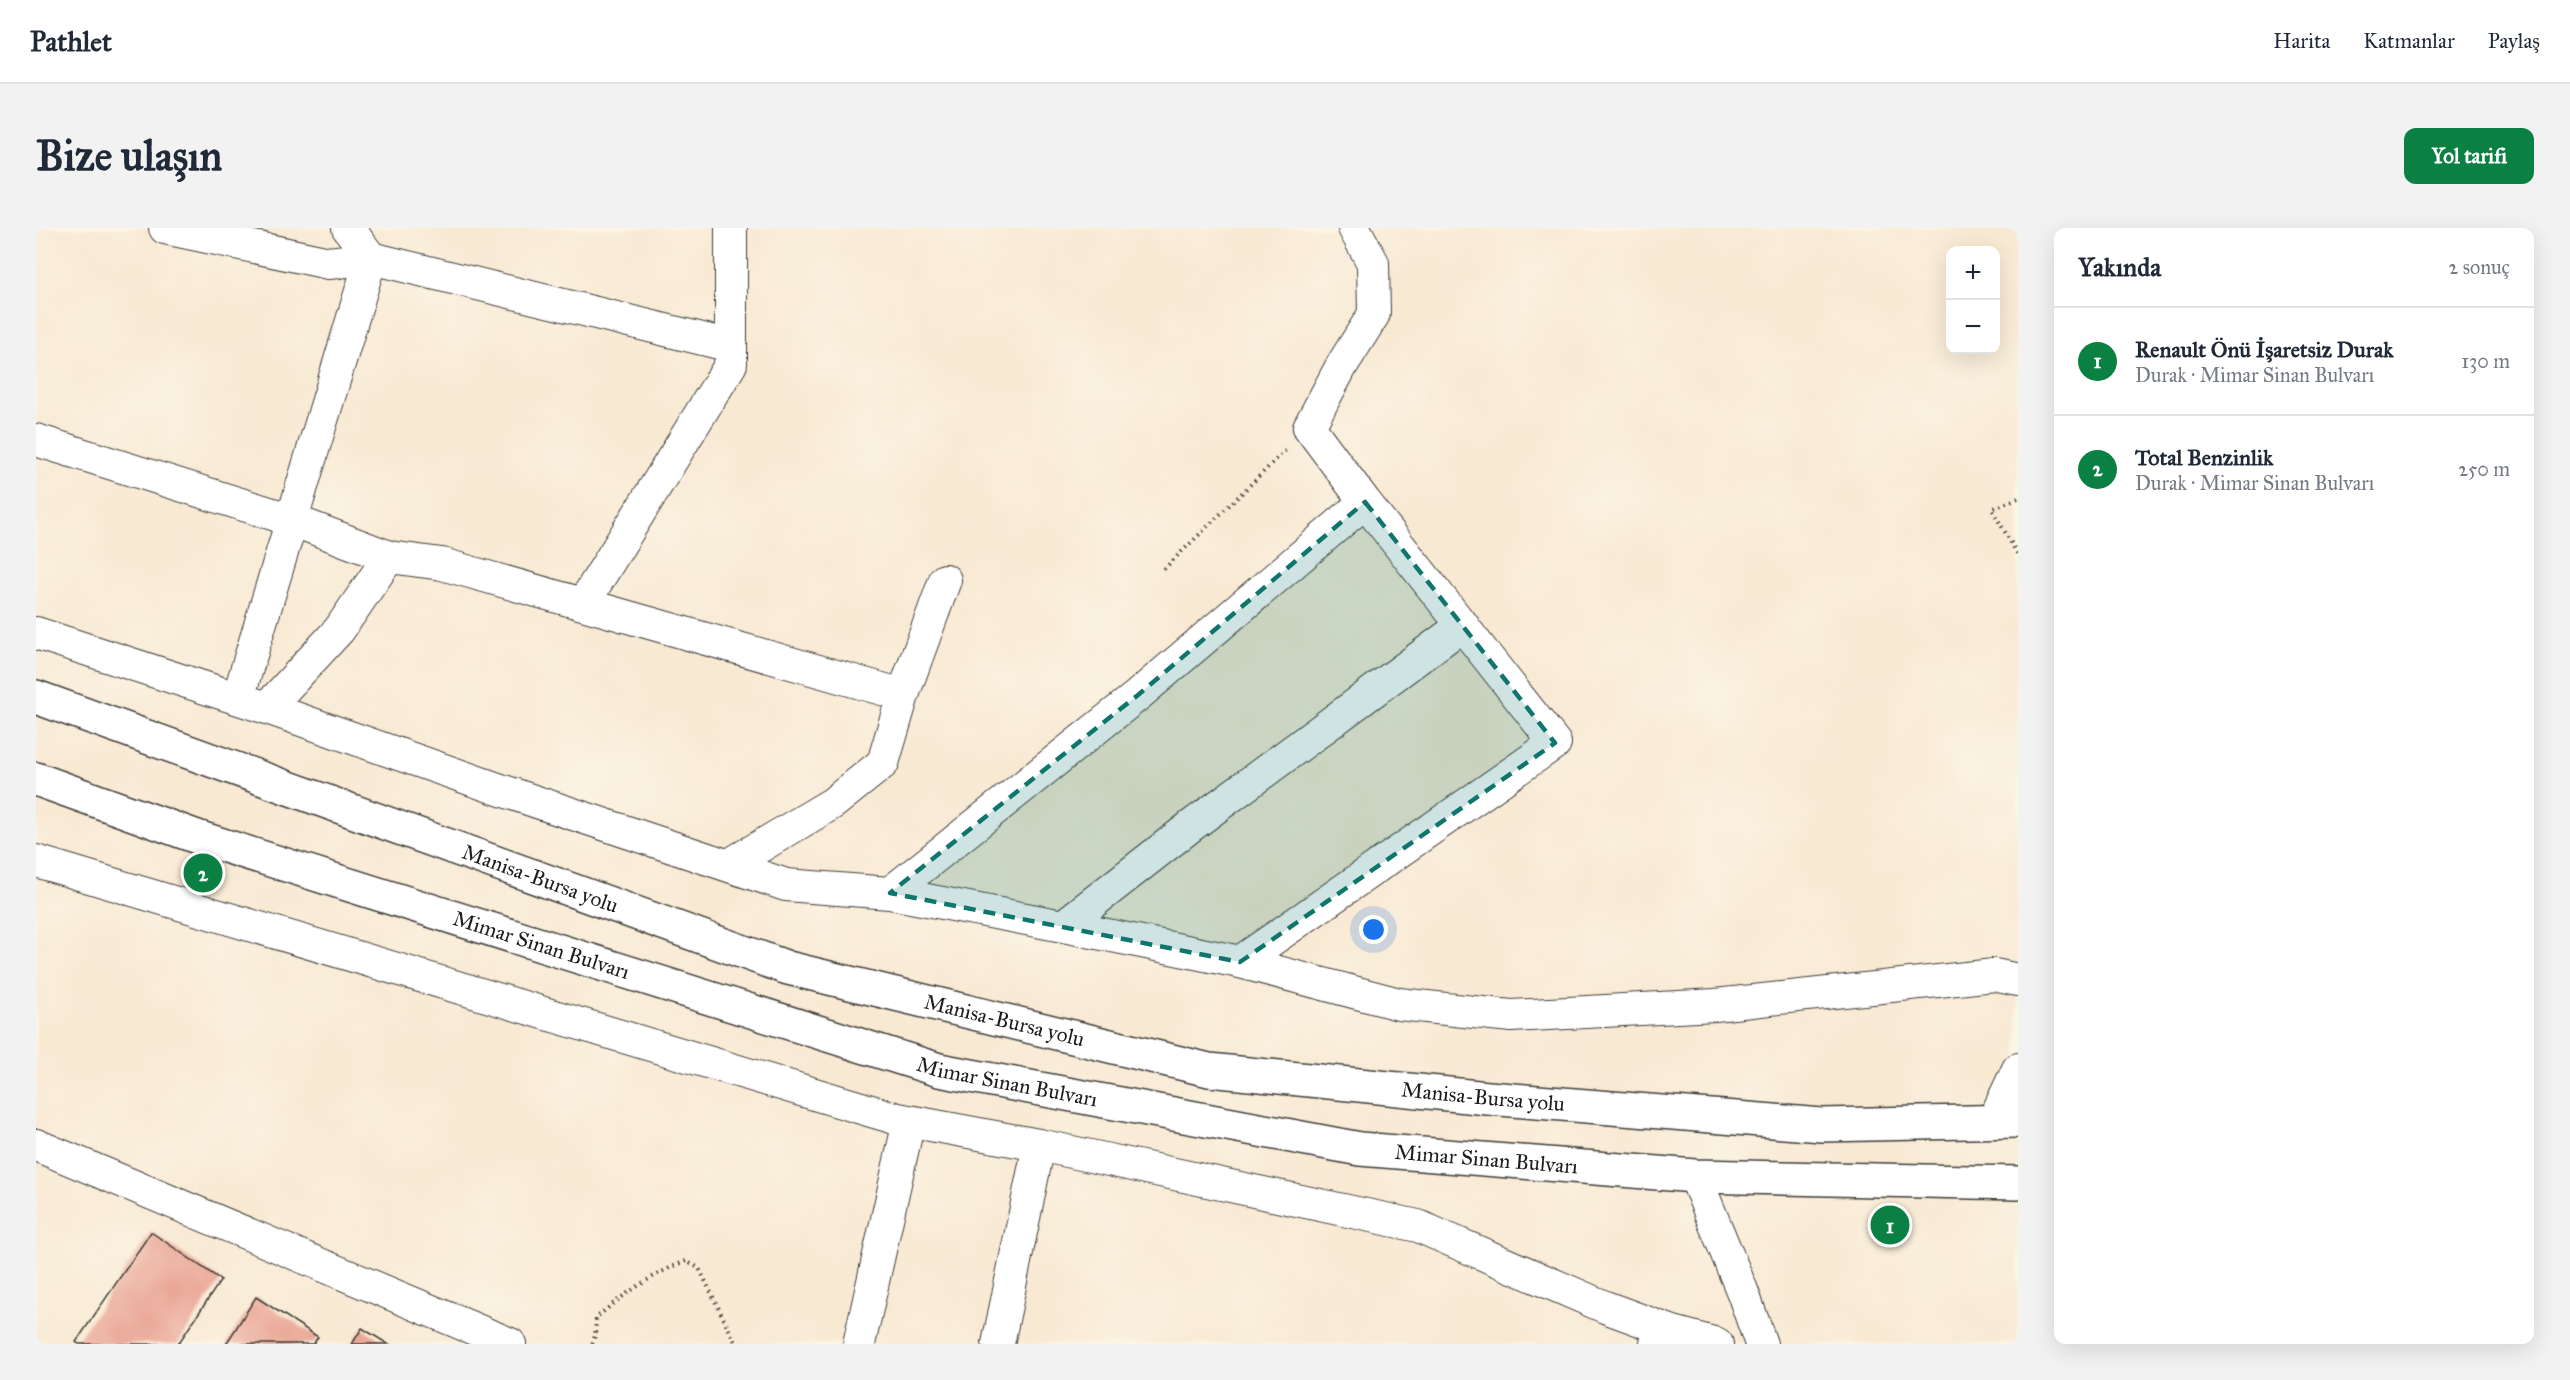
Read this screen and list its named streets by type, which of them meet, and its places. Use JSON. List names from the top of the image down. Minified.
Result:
{"streets":{"highway":["Manisa-Bursa yolu","Mimar Sinan Bulvarı"]},"page":{"header":"Pathlet","nav":["Harita","Katmanlar","Paylaş"],"buttons":"Yol tarifi","title":"Bize ulaşın","heading":["Yakında","2 sonuç"],"map_buttons":["+","−"],"list":[{"mark":"1","name":"Renault Önü İşaretsiz Durak","note":"Durak · Mimar Sinan Bulvarı","value":"130 m"},{"mark":"2","name":"Total Benzinlik","note":"Durak · Mimar Sinan Bulvarı","value":"250 m"}],"pins":["2","1"]}}
